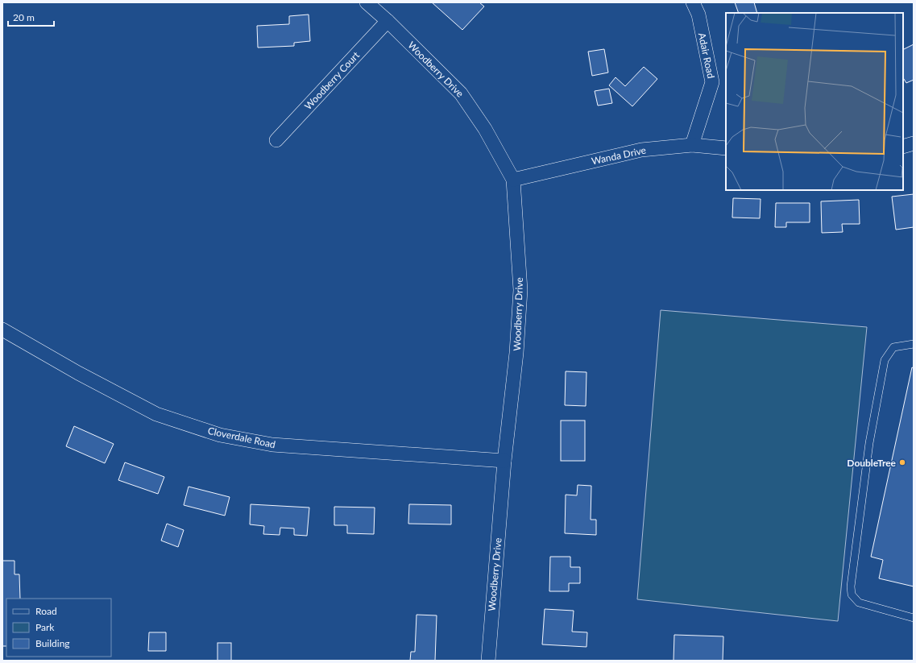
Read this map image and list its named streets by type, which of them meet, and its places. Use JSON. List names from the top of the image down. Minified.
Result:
{"streets":{"street":["Adair Road","Woodberry Drive","Woodberry Court","Wanda Drive","Cloverdale Road"]},"crossings":[["Adair Road","Wanda Drive"],["Woodberry Drive","Woodberry Court"],["Woodberry Drive","Wanda Drive"],["Woodberry Drive","Cloverdale Road"]],"places":["DoubleTree"],"legend":["Road","Park","Building"],"scale_bar":"20 m"}
